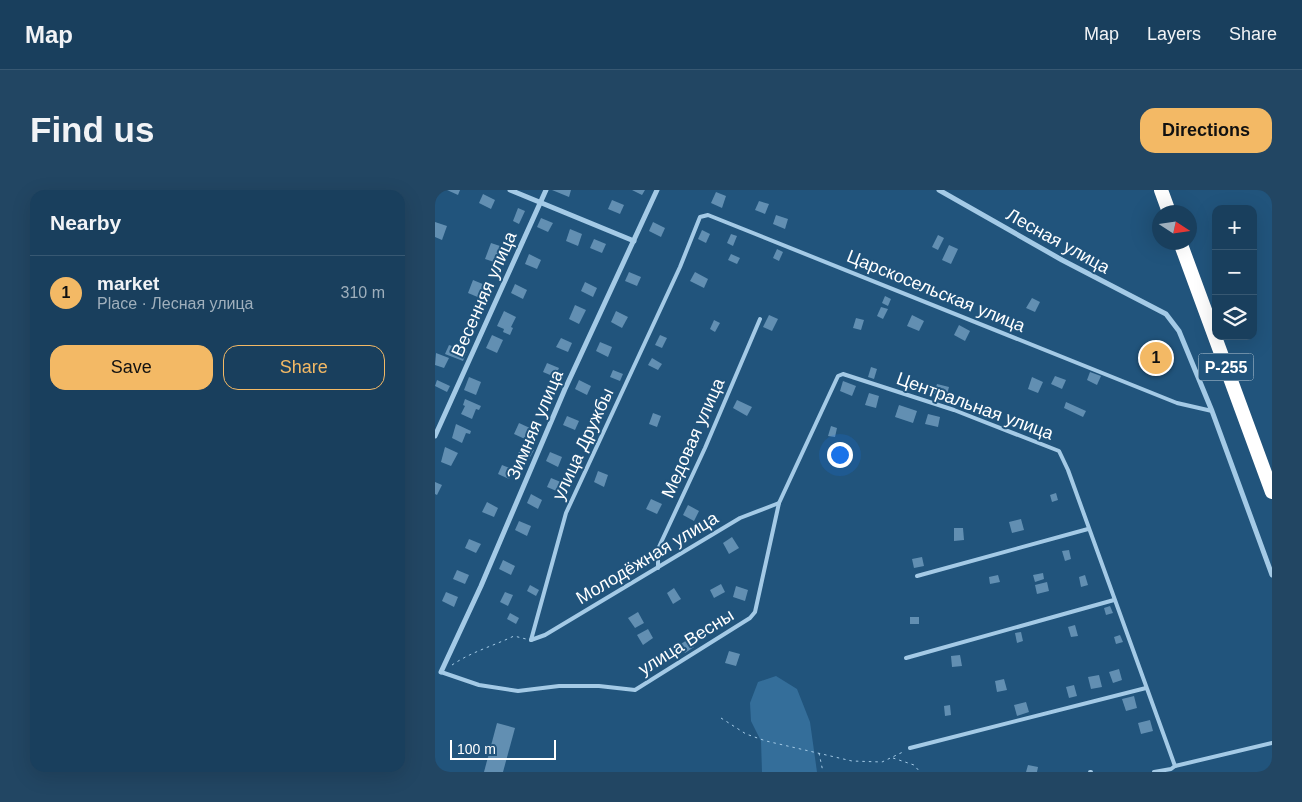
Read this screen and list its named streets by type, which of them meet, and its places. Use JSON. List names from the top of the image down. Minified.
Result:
{"streets":{"highway":["Р-255"],"street":["Лесная улица","Весенняя улица","Зимняя улица"],"lane":["Царскосельская улица","Центральная улица","Медовая улица","улица Дружбы","Молодёжная улица","улица Весны"]},"crossings":[["Лесная улица","Царскосельская улица"],["Царскосельская улица","улица Дружбы"],["Центральная улица","Молодёжная улица"],["Центральная улица","улица Весны"],["Зимняя улица","улица Весны"],["Медовая улица","Молодёжная улица"],["улица Дружбы","Молодёжная улица"],["Молодёжная улица","улица Весны"]],"scale_bar":"100 m","north":"right","page":{"header":"Map","nav":["Map","Layers","Share"],"buttons":["Directions",["Save","Share"]],"title":"Find us","heading":"Nearby","map_buttons":["+","−"],"list":[{"mark":"1","name":"market","note":"Place · Лесная улица","value":"310 m"}],"pins":"1","scale":"100 m"}}
